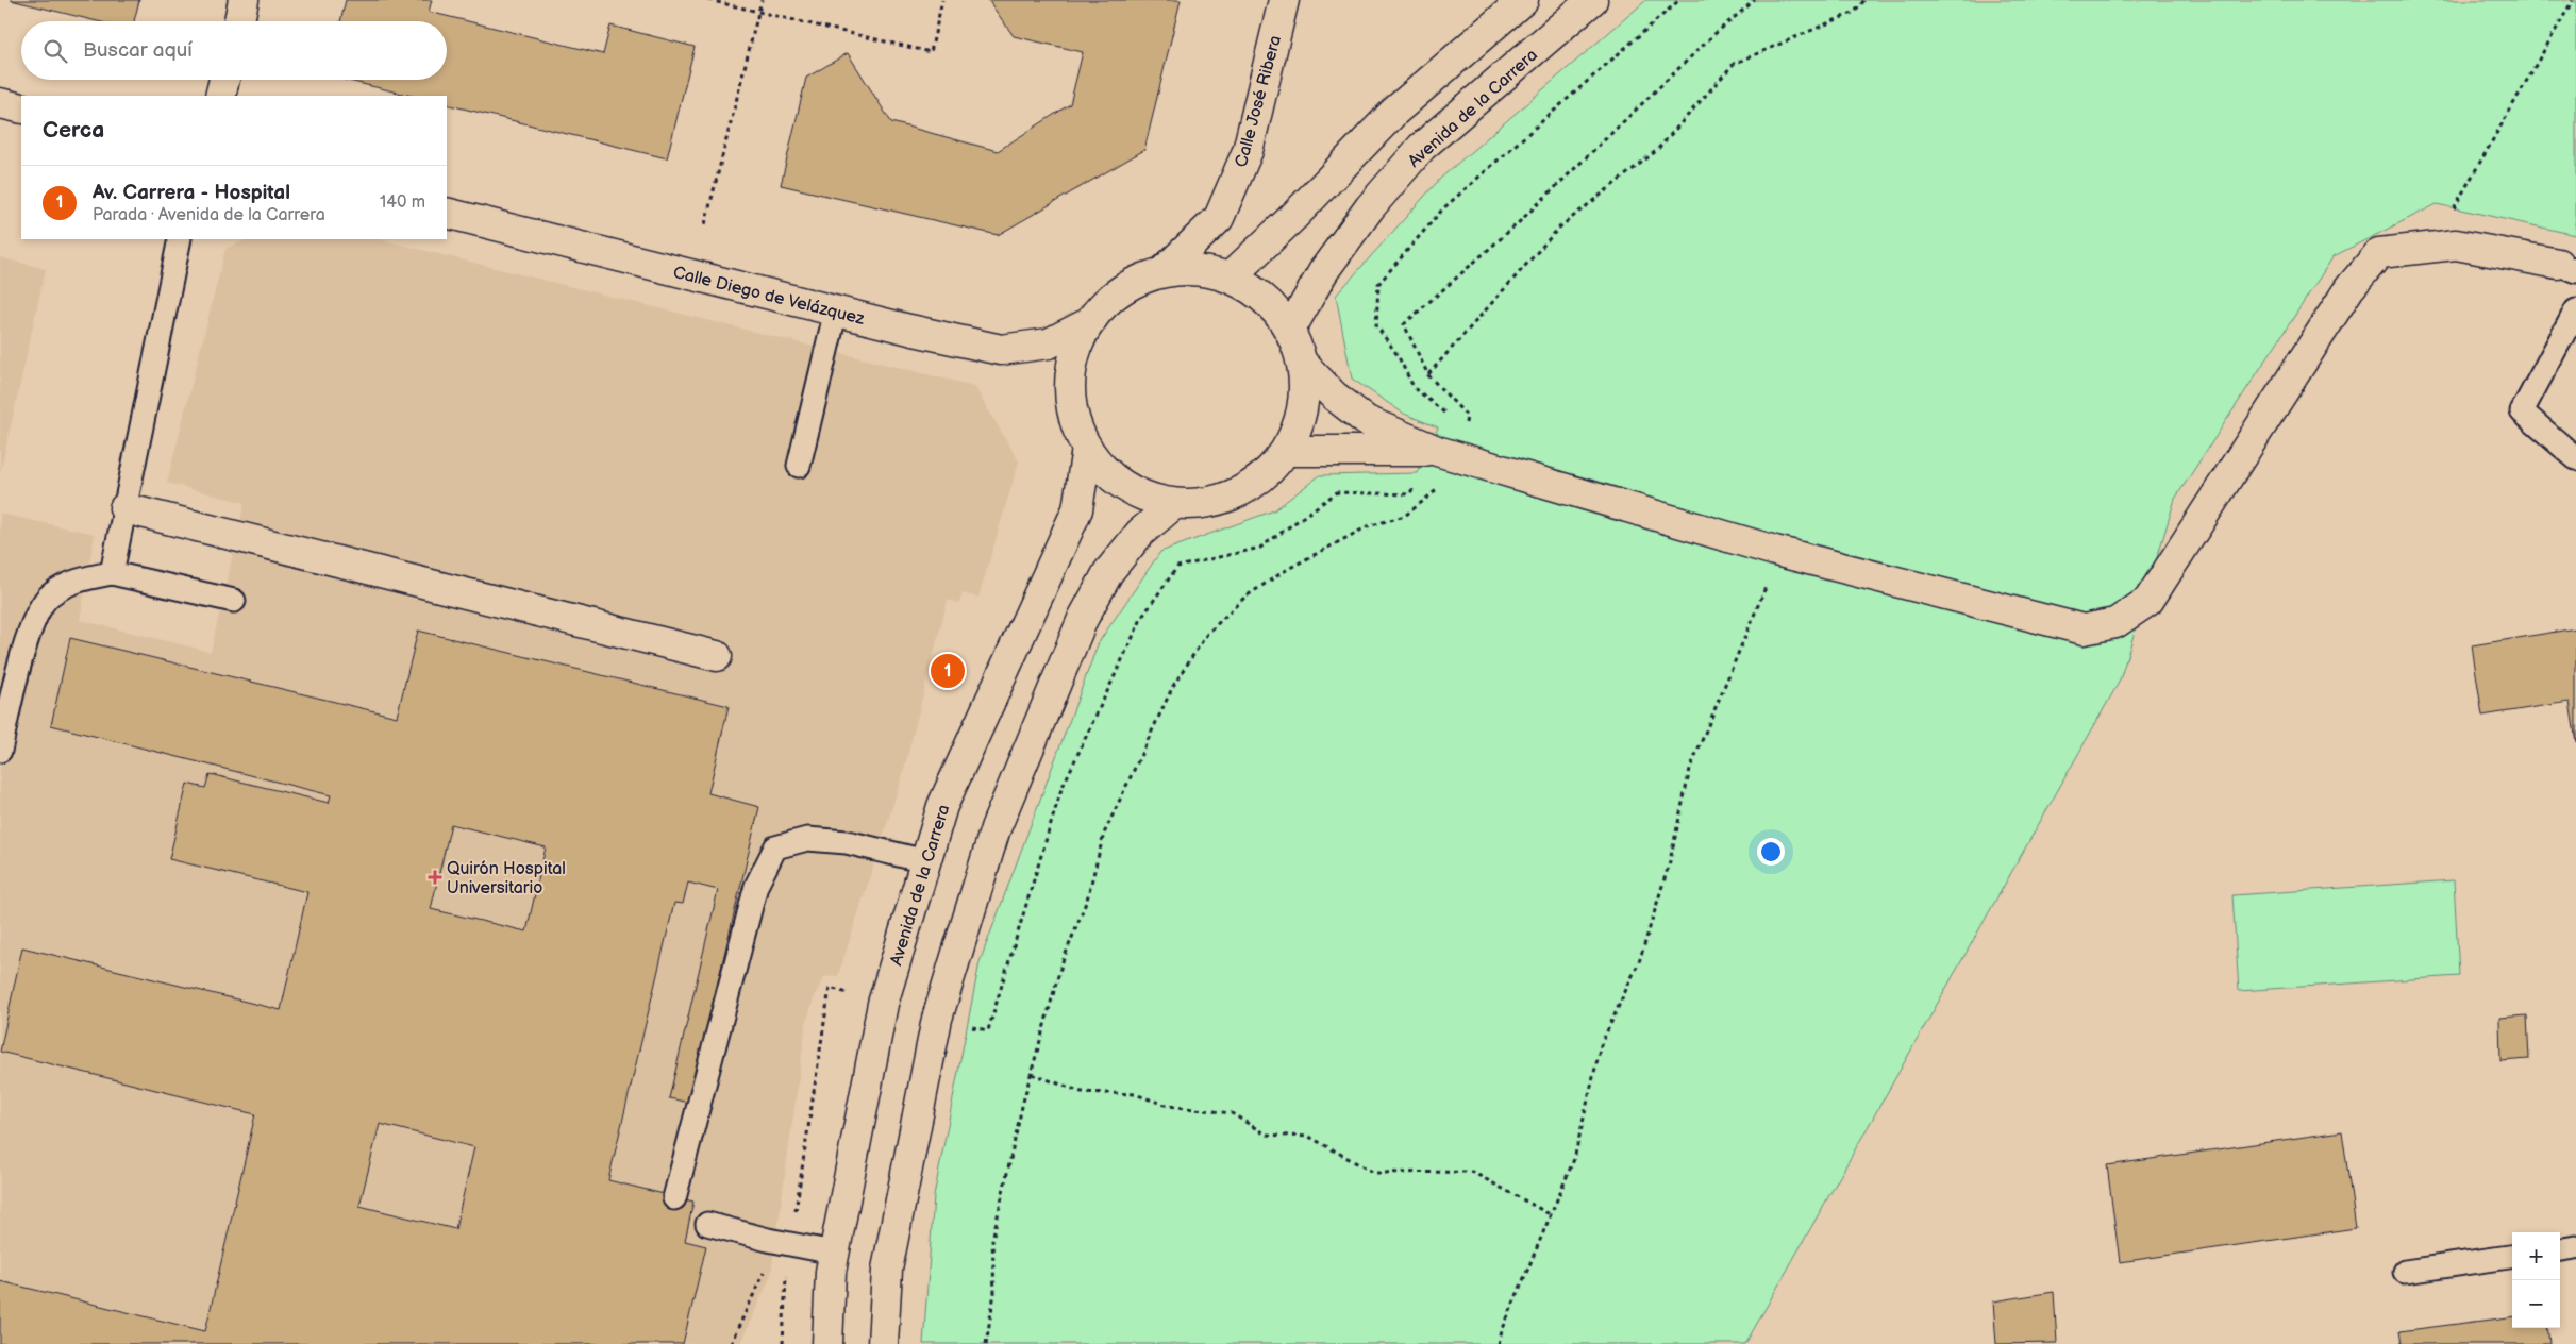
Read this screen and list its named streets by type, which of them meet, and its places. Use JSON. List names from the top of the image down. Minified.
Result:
{"streets":{"street":["Calle José Ribera","Avenida de la Carrera","Calle Diego de Velázquez"]},"places":{"health":["Quirón Hospital Universitario"]},"page":{"search":"Buscar aquí","heading":"Cerca","list":[{"mark":"1","name":"Av. Carrera - Hospital","note":"Parada · Avenida de la Carrera","value":"140 m"}],"pins":"1","map_buttons":["+","−"]}}
